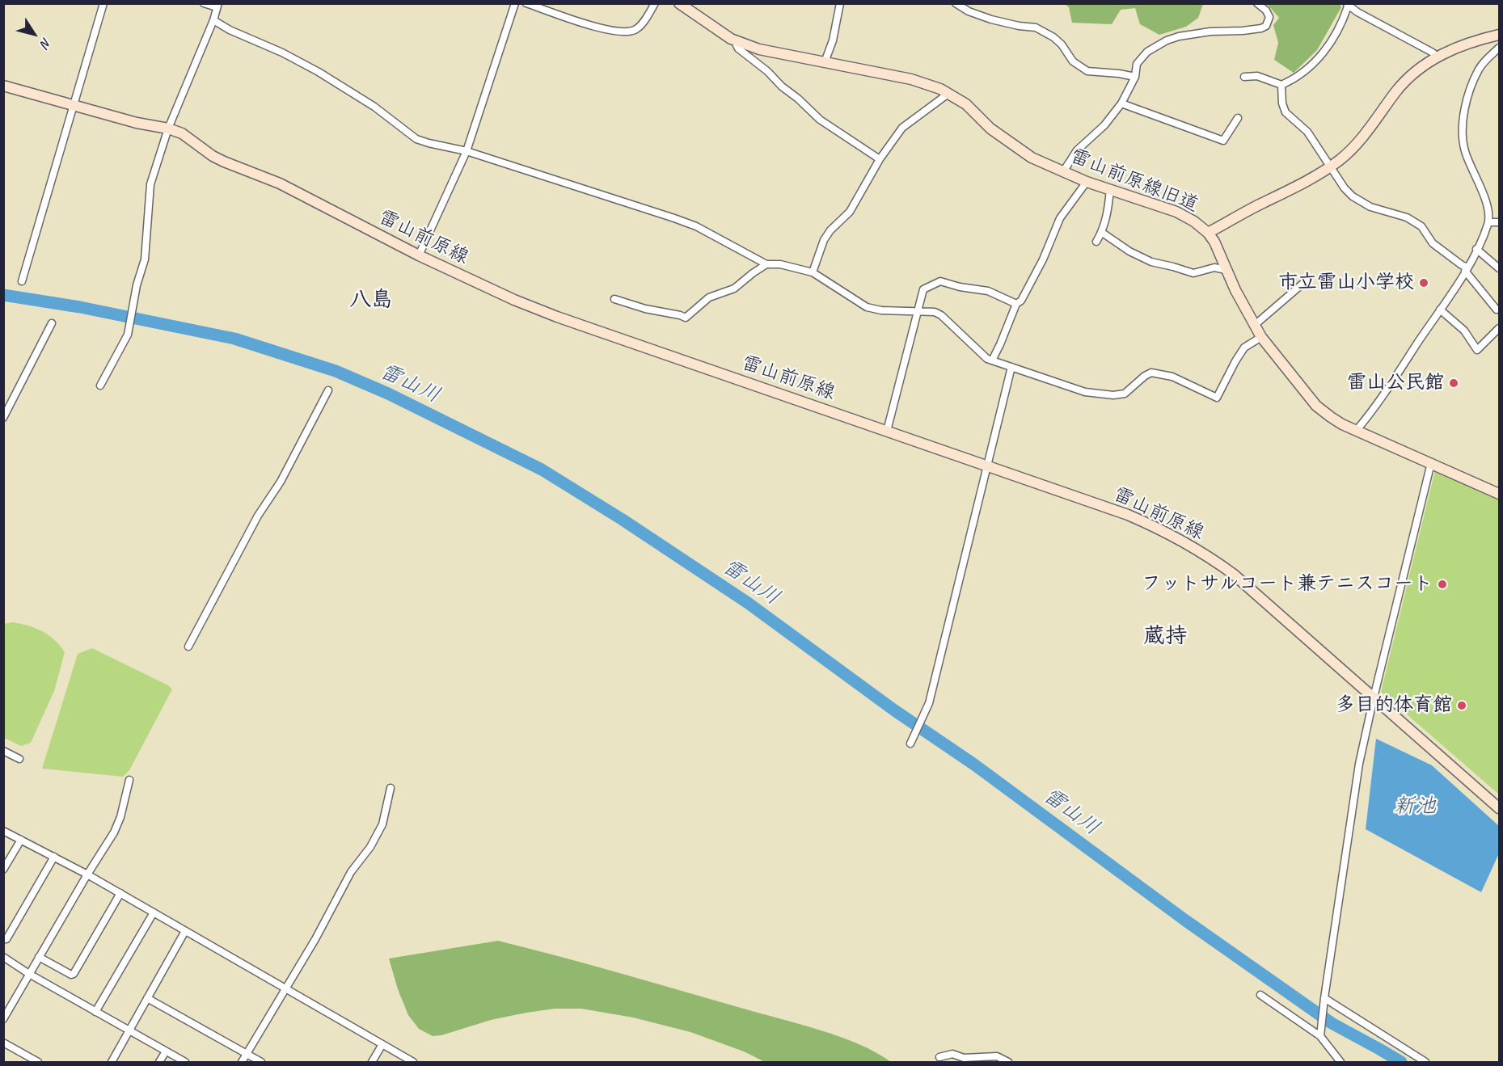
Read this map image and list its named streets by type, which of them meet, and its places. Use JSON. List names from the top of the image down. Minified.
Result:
{"streets":{"main road":["雷山前原線旧道","雷山前原線"]},"districts":["八島","蔵持"],"water":["雷山川","新池"],"places":["市立雷山小学校","雷山公民館","フットサルコート兼テニスコート","多目的体育館"],"north":"bottom right"}
